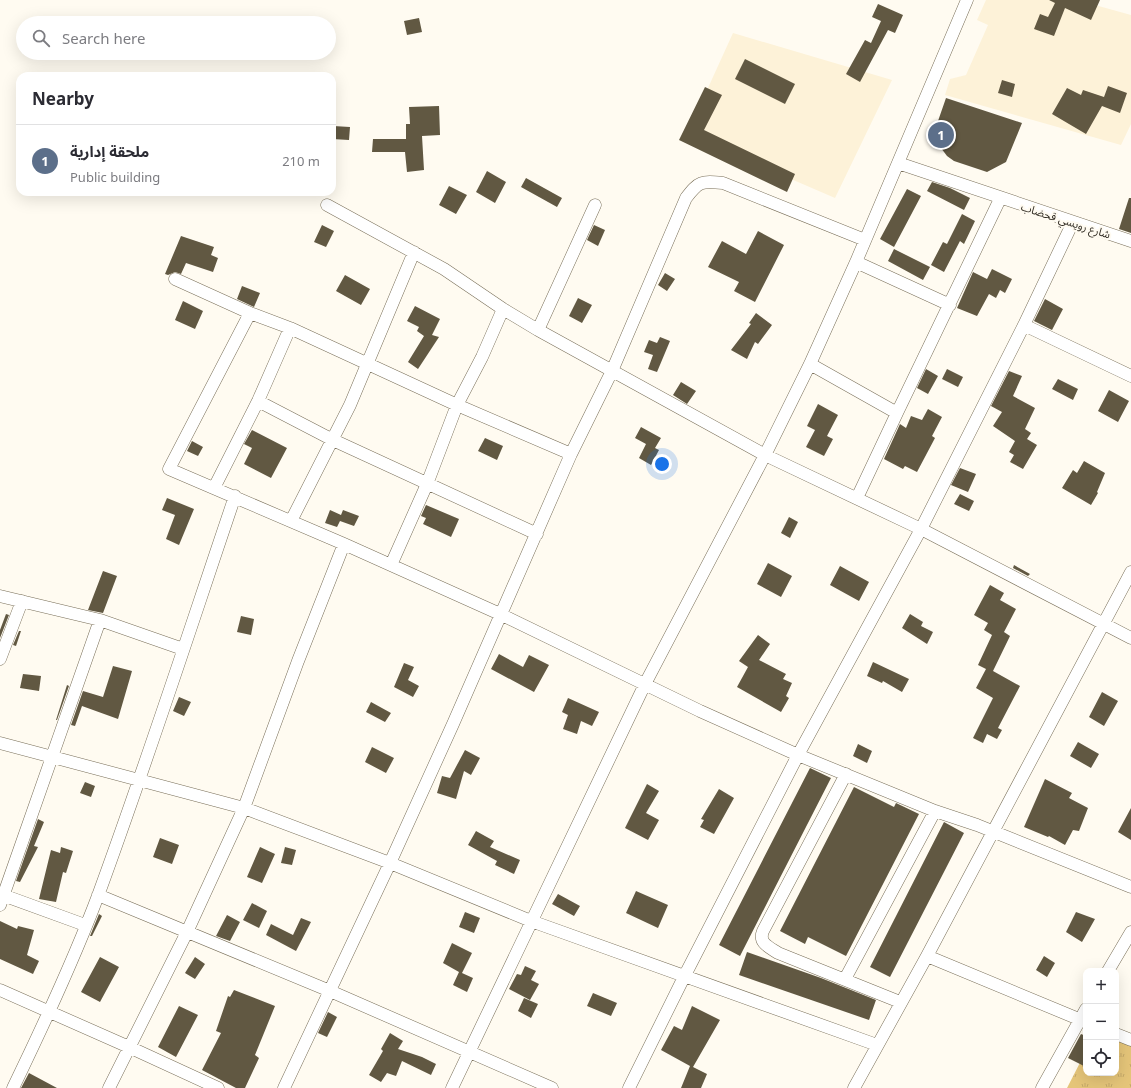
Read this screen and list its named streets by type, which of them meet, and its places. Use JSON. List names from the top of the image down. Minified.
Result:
{"streets":{"street":["شارع رويسي قحضاب"]},"page":{"search":"Search here","heading":"Nearby","pins":"1","list":[{"mark":"1","name":"ملحقة إدارية","note":"Public building","value":"210 m"}],"map_buttons":["+","−"]}}
